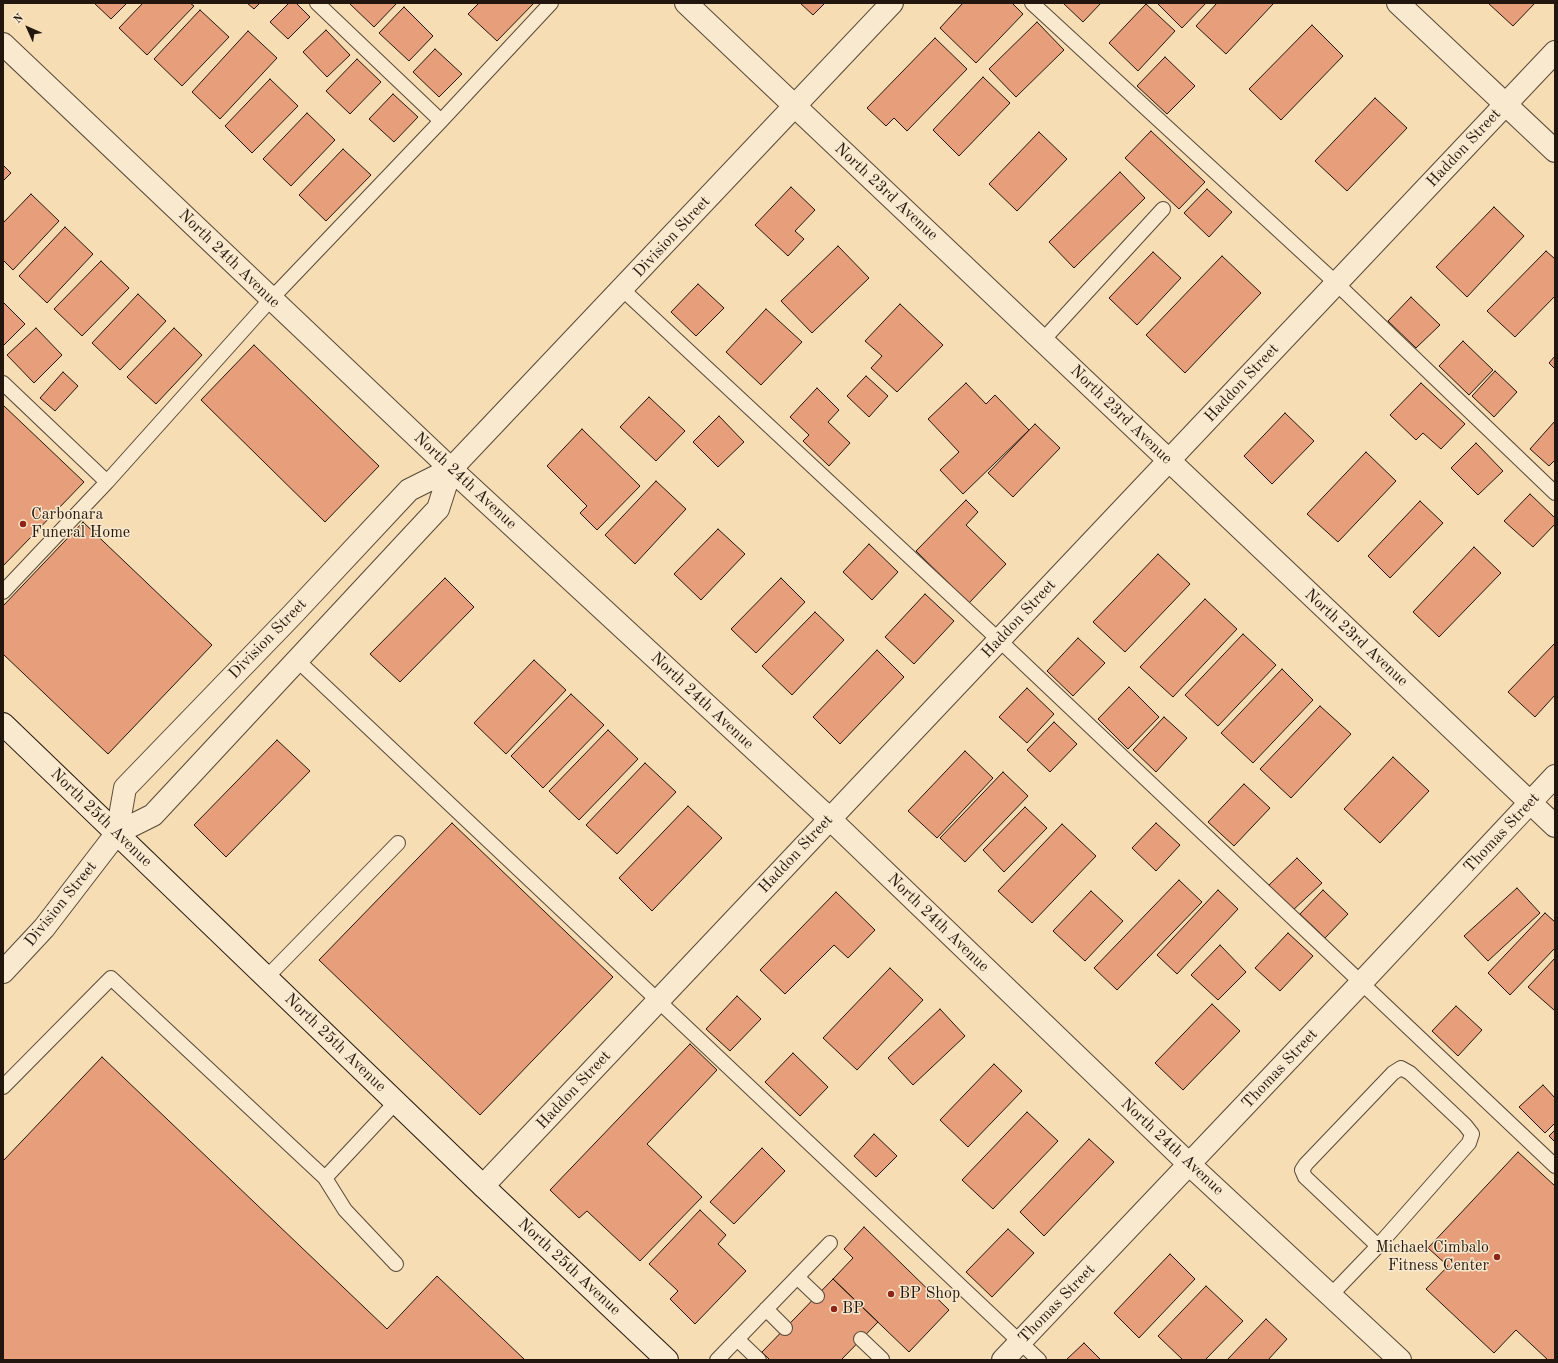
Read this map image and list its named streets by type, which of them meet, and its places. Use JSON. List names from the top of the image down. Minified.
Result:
{"streets":{"street":["Haddon Street","North 23rd Avenue","Division Street","North 24th Avenue","North 25th Avenue","Thomas Street"]},"crossings":[["Haddon Street","North 23rd Avenue"],["Haddon Street","North 24th Avenue"],["Haddon Street","North 25th Avenue"],["North 23rd Avenue","Division Street"],["North 23rd Avenue","Thomas Street"],["Division Street","North 24th Avenue"],["Division Street","North 25th Avenue"],["North 24th Avenue","Thomas Street"]],"places":["Carbonara Funeral Home","Michael Cimbalo Fitness Center","BP Shop","BP"],"north":"top left"}
